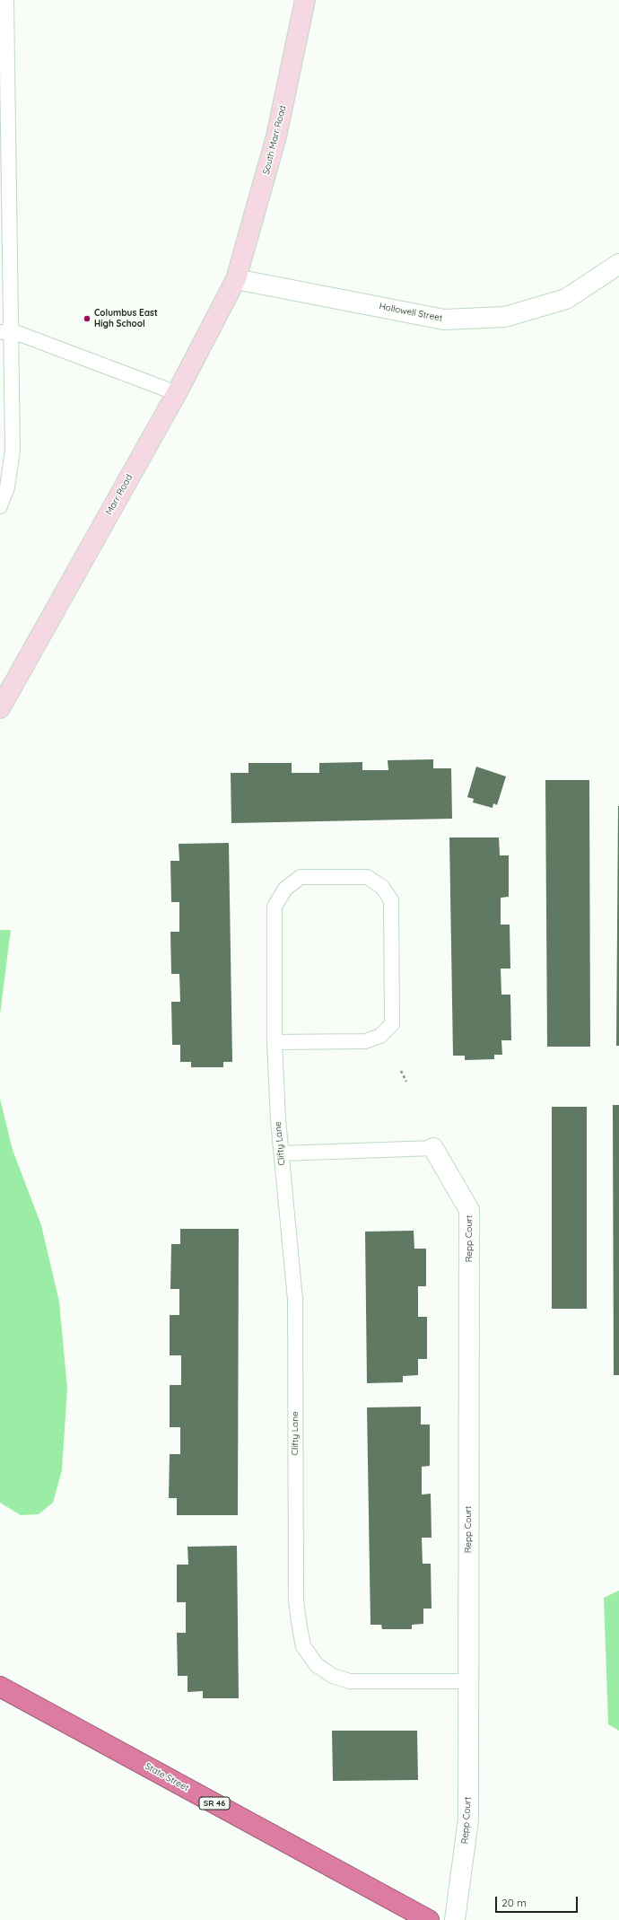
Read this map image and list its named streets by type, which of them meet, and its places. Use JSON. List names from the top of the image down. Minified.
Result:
{"streets":{"highway":["State Street","SR 46"],"street":["South Marr Road","Hollowell Street","Marr Road","Repp Court"],"lane":["Clifty Lane"]},"crossings":[["South Marr Road","Hollowell Street"],["South Marr Road","Marr Road"],["Hollowell Street","Marr Road"],["Clifty Lane","Repp Court"]],"places":["Columbus East High School"],"scale_bar":"20 m"}
